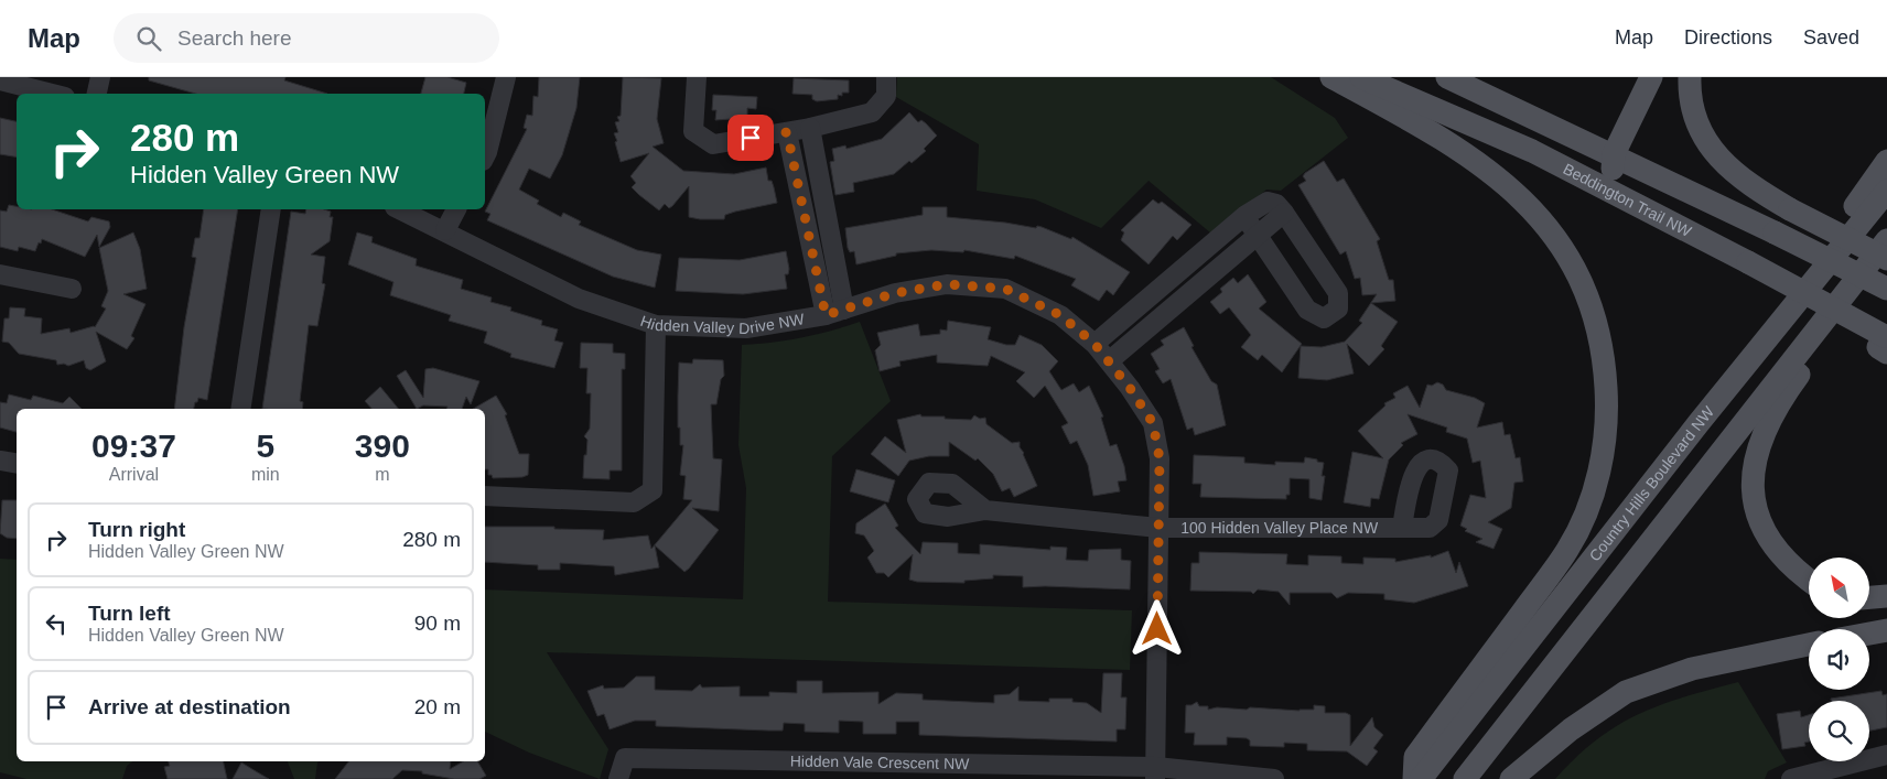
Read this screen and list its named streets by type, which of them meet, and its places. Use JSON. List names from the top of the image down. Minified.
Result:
{"streets":{"main road":["Beddington Trail NW","Country Hills Boulevard NW"],"street":["Hidden Valley Drive NW","100 Hidden Valley Place NW","Hidden Vale Crescent NW"]},"crossings":[["Hidden Valley Drive NW","100 Hidden Valley Place NW"],["Hidden Valley Drive NW","Hidden Vale Crescent NW"]],"north":"top left","page":{"header":"Map","search":"Search here","nav":["Map","Directions","Saved"],"turn":["280 m","Hidden Valley Green NW"],"eta":["09:37","Arrival","5","min","390","m"],"list":[{"name":"Turn right","note":"Hidden Valley Green NW","value":"280 m"},{"name":"Turn left","note":"Hidden Valley Green NW","value":"90 m"},{"name":"Arrive at destination","value":"20 m"}]}}
